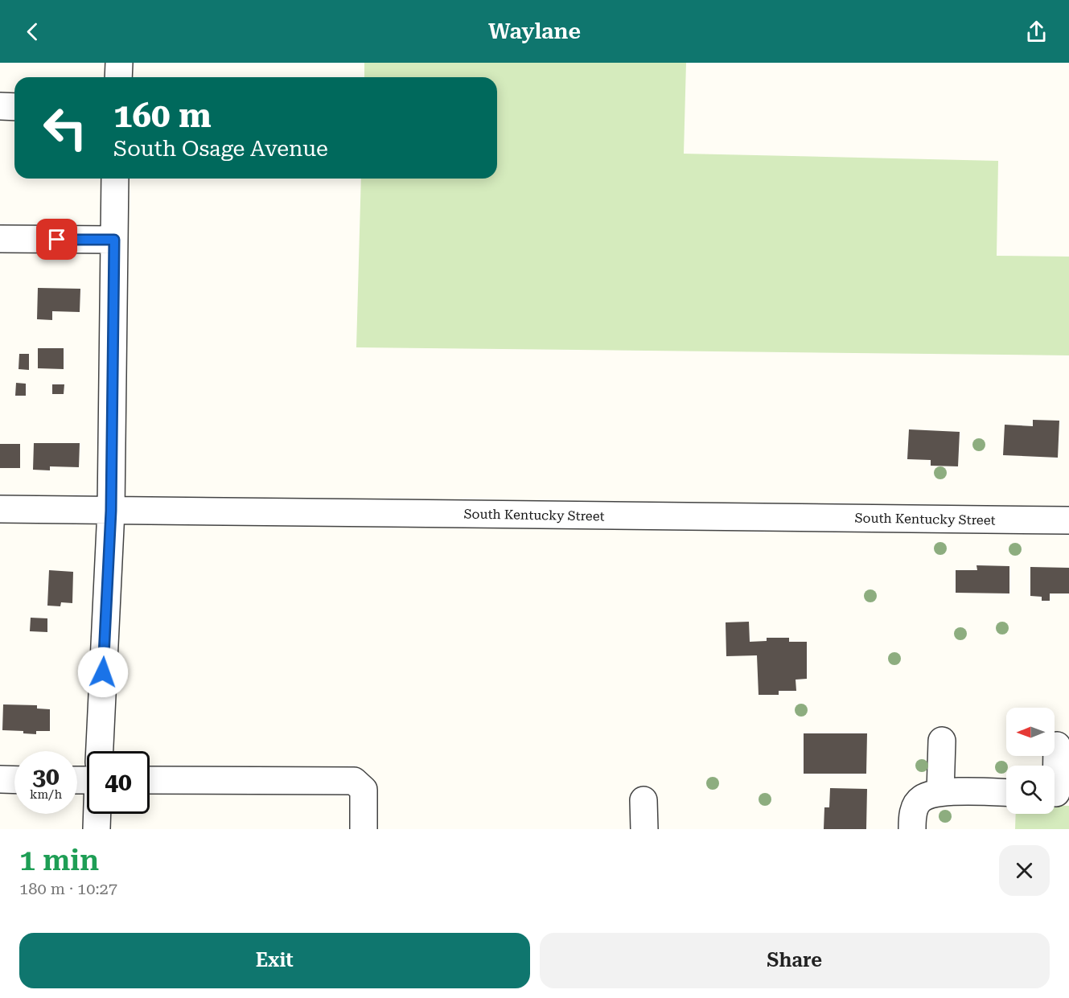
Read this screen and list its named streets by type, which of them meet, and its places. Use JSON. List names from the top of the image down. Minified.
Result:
{"streets":{"street":["South Kentucky Street"]},"north":"left","page":{"header":"Waylane","turn":["160 m","South Osage Avenue"],"speed":"30 km/h","limit":"40","heading":["1 min","180 m · 10:27"],"buttons":["Exit","Share"]}}
